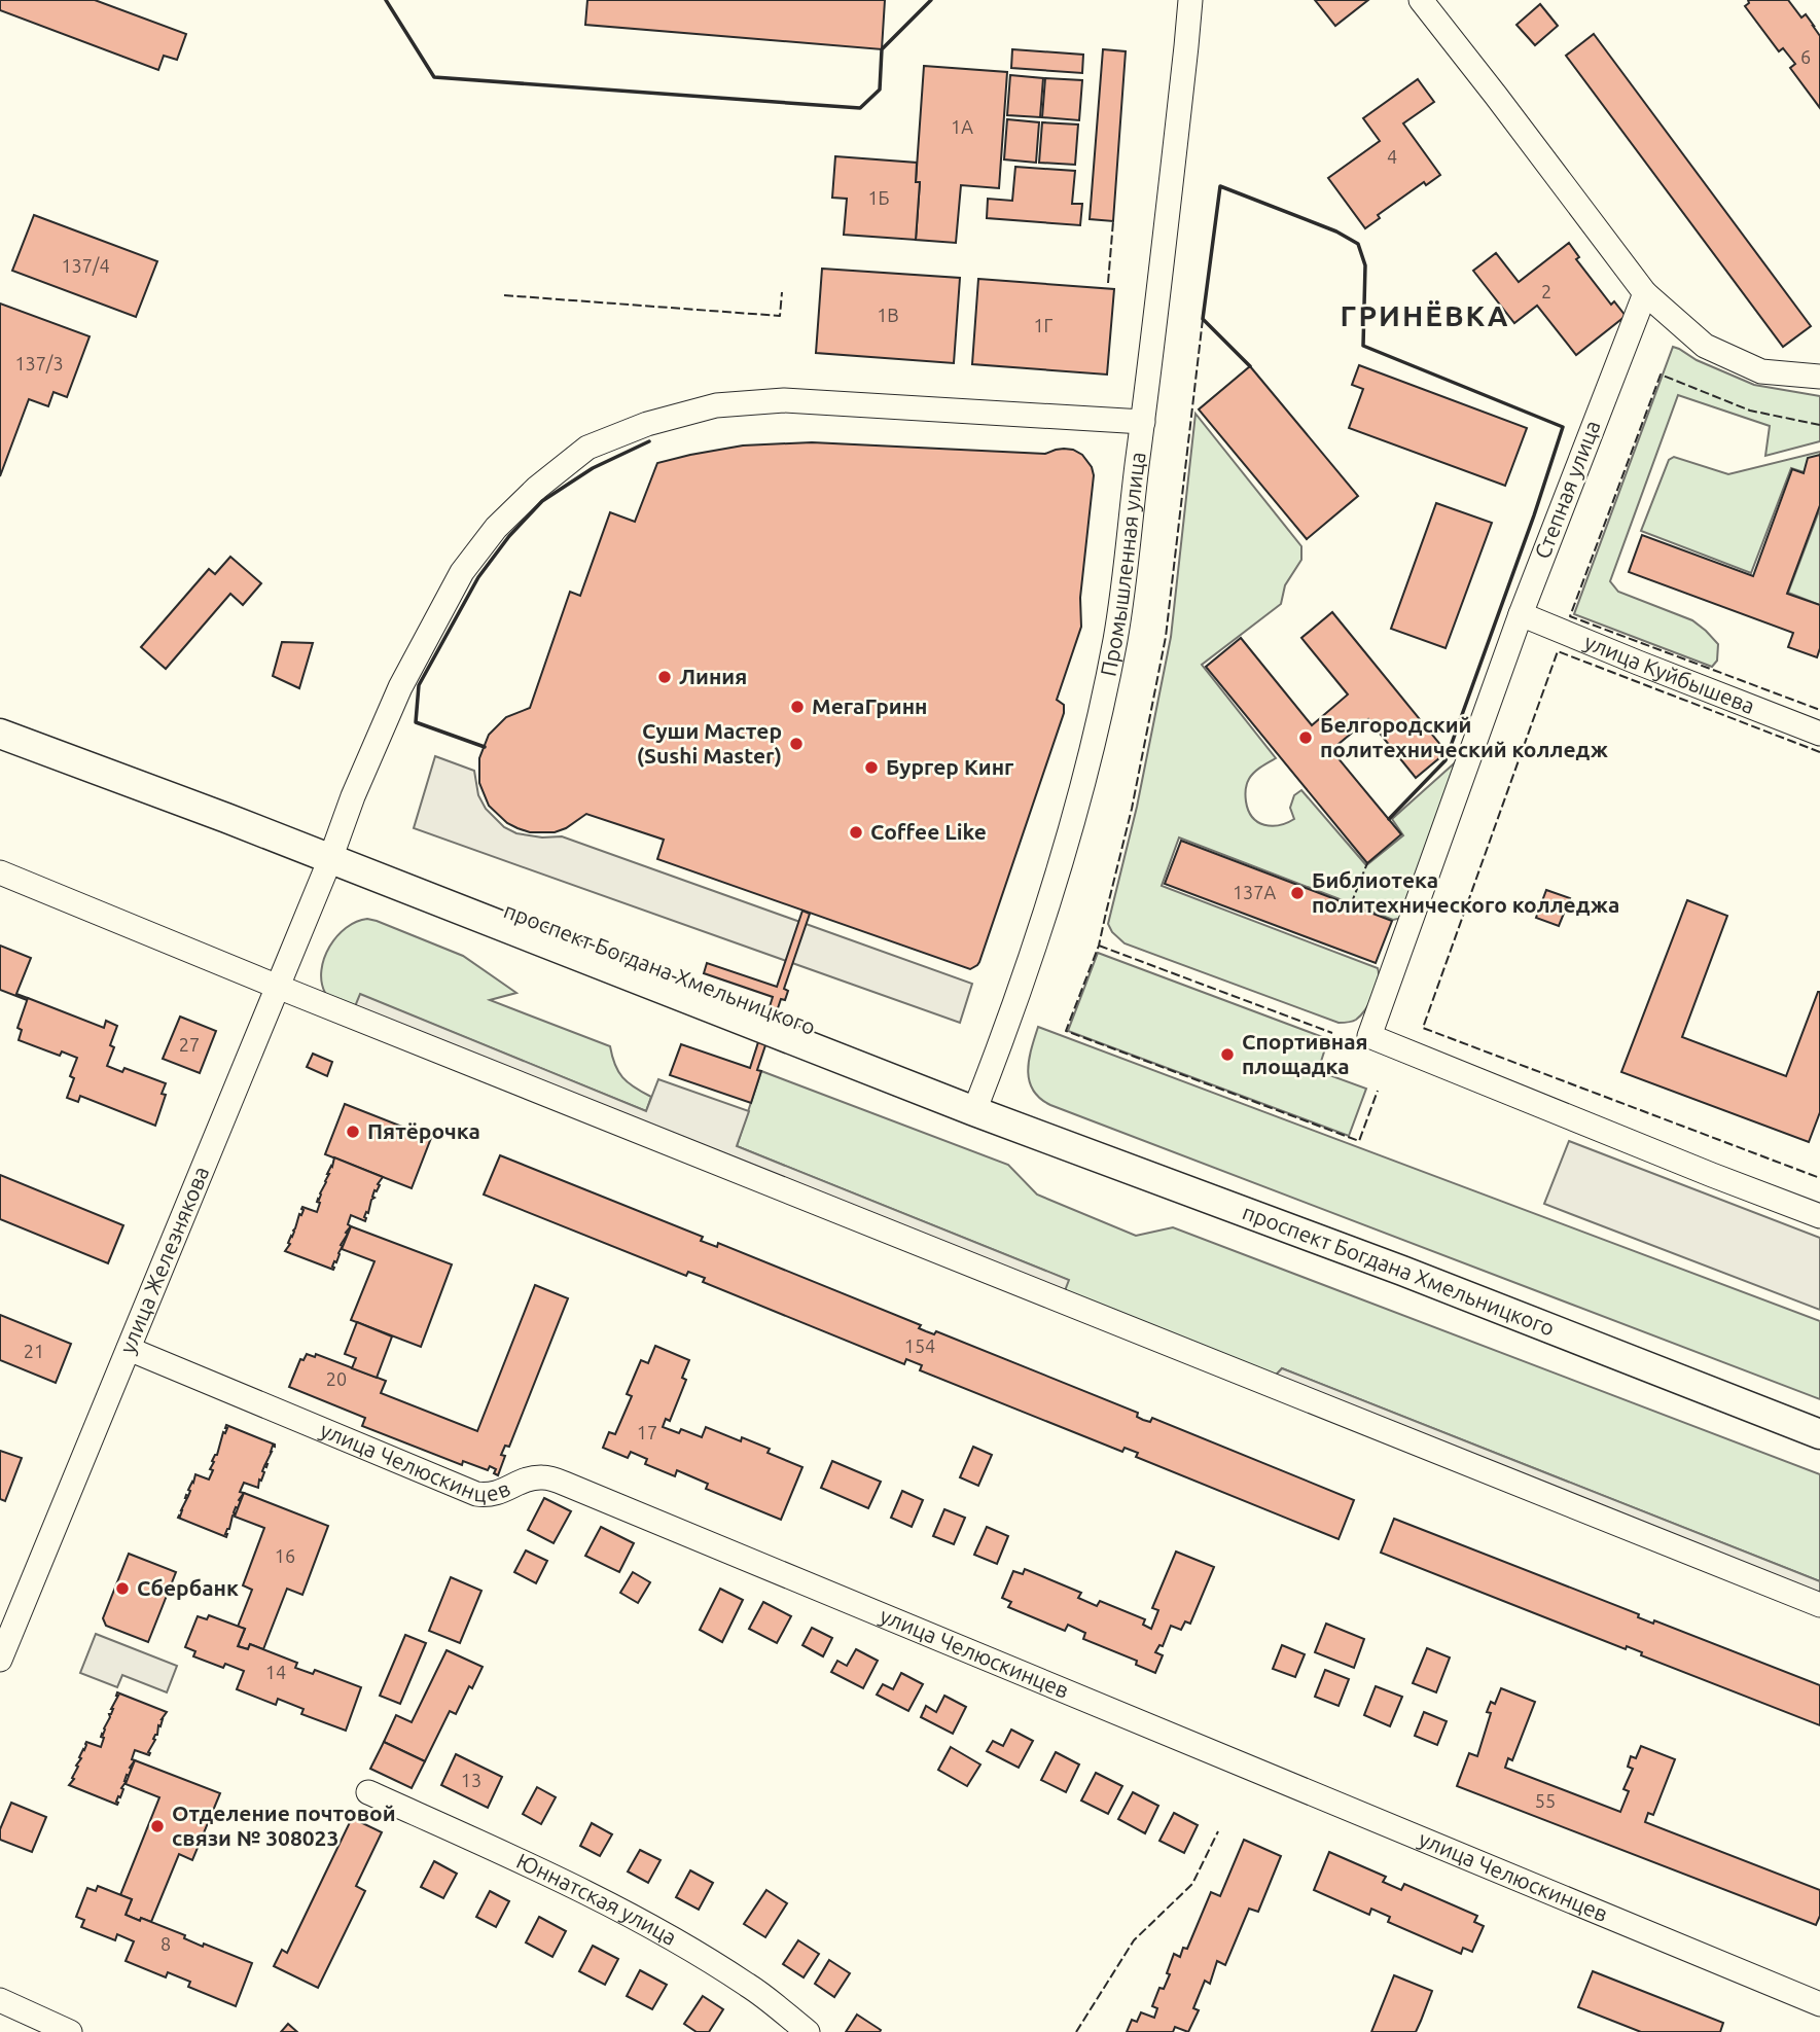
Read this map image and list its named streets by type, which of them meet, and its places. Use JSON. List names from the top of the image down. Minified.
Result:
{"streets":{"main road":["проспект Богдана Хмельницкого"],"street":["Степная улица","Промышленная улица","улица Куйбышева","улица Железнякова","улица Челюскинцев","Юннатская улица"]},"crossings":[["Степная улица","улица Куйбышева"],["Промышленная улица","проспект Богдана Хмельницкого"],["Промышленная улица","улица Железнякова"],["проспект Богдана Хмельницкого","улица Железнякова"],["улица Железнякова","улица Челюскинцев"]],"districts":["ГРИНЁВКА"],"places":["Линия","МегаГринн","Белгородский политехнический колледж","Суши Мастер (Sushi Master)","Бургер Кинг","Coffee Like","Библиотека политехнического колледжа","Спортивная площадка","Пятёрочка","Сбербанк","Отделение почтовой связи № 308023"],"house_numbers":["6","1А","4","1Б","137/4","2","1В","1Г","137/3","137А","27","154","21","20","17","16","14","13","55","8"]}
